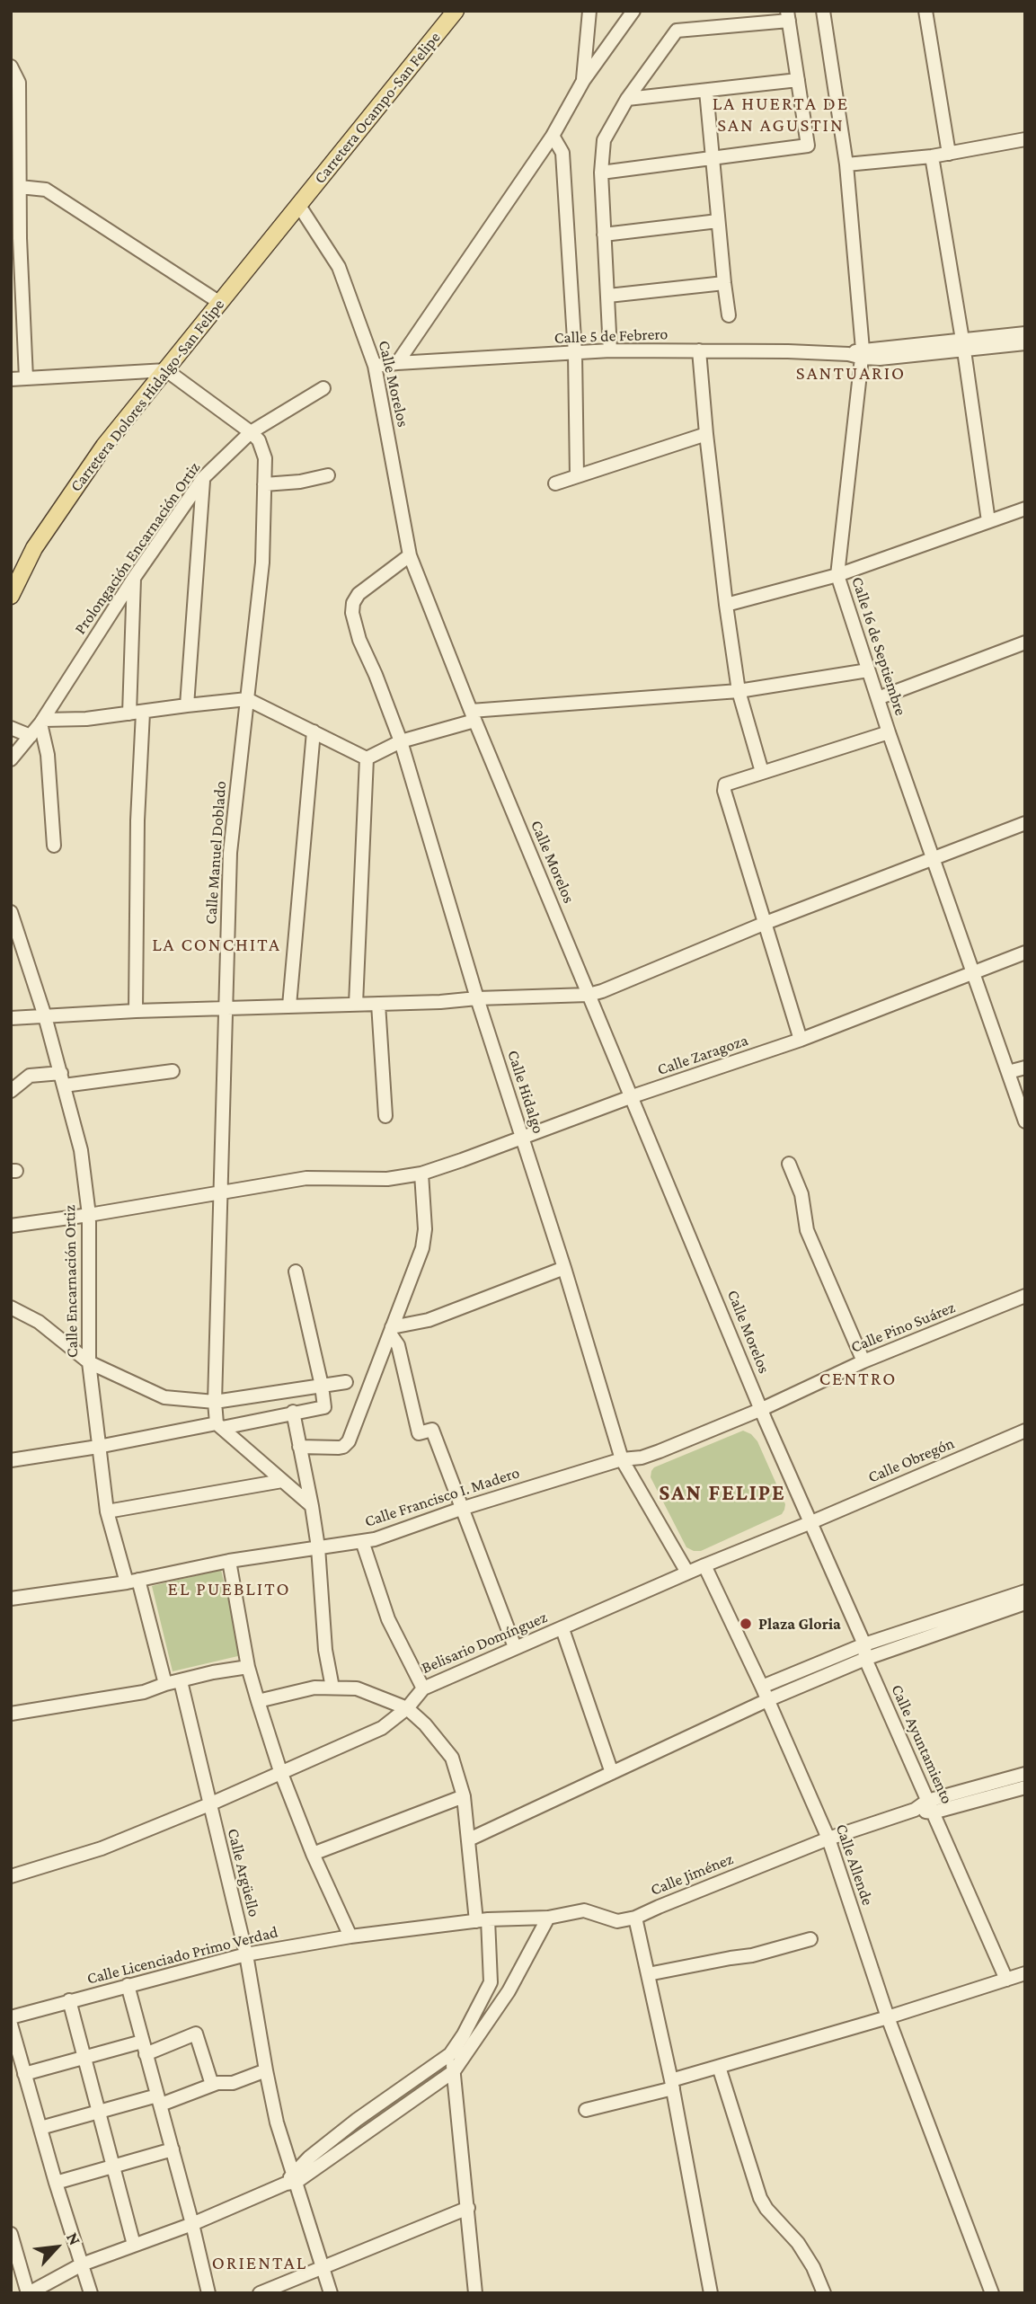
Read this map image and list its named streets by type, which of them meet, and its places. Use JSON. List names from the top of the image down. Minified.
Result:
{"streets":{"main road":["Carretera Ocampo-San Felipe","Carretera Dolores Hidalgo-San Felipe"],"street":["Calle 5 de Febrero","Calle Morelos","Prolongación Encarnación Ortiz","Calle 16 de Septiembre","Calle Manuel Doblado","Calle Zaragoza","Calle Hidalgo","Calle Encarnación Ortiz","Calle Pino Suárez","Calle Obregón","Calle Francisco I. Madero","Belisario Domínguez","Calle Ayuntamiento","Calle Allende","Calle Argüello","Calle Jiménez","Calle Licenciado Primo Verdad"]},"crossings":[["Carretera Ocampo-San Felipe","Calle Morelos"],["Carretera Ocampo-San Felipe","Carretera Dolores Hidalgo-San Felipe"],["Calle 5 de Febrero","Calle Morelos"],["Calle 5 de Febrero","Calle 16 de Septiembre"],["Calle Morelos","Carretera Dolores Hidalgo-San Felipe"],["Calle Morelos","Calle Zaragoza"],["Calle Morelos","Calle Hidalgo"],["Calle Morelos","Calle Pino Suárez"],["Calle Morelos","Calle Obregón"],["Calle Morelos","Calle Francisco I. Madero"],["Calle Morelos","Calle Ayuntamiento"],["Carretera Dolores Hidalgo-San Felipe","Calle Manuel Doblado"],["Prolongación Encarnación Ortiz","Calle Manuel Doblado"],["Calle 16 de Septiembre","Calle Zaragoza"],["Calle Manuel Doblado","Calle Zaragoza"],["Calle Zaragoza","Calle Hidalgo"],["Calle Zaragoza","Calle Encarnación Ortiz"],["Calle Hidalgo","Calle Francisco I. Madero"],["Calle Hidalgo","Belisario Domínguez"],["Calle Encarnación Ortiz","Calle Francisco I. Madero"],["Calle Pino Suárez","Calle Francisco I. Madero"],["Calle Obregón","Calle Ayuntamiento"],["Calle Francisco I. Madero","Belisario Domínguez"],["Belisario Domínguez","Calle Allende"],["Calle Ayuntamiento","Calle Jiménez"],["Calle Allende","Calle Jiménez"],["Calle Argüello","Calle Licenciado Primo Verdad"],["Calle Jiménez","Calle Licenciado Primo Verdad"]],"districts":["LA HUERTA DE SAN AGUSTIN","SANTUARIO","LA CONCHITA","CENTRO","SAN FELIPE","EL PUEBLITO","ORIENTAL"],"places":["Plaza Gloria"],"north":"top right"}
